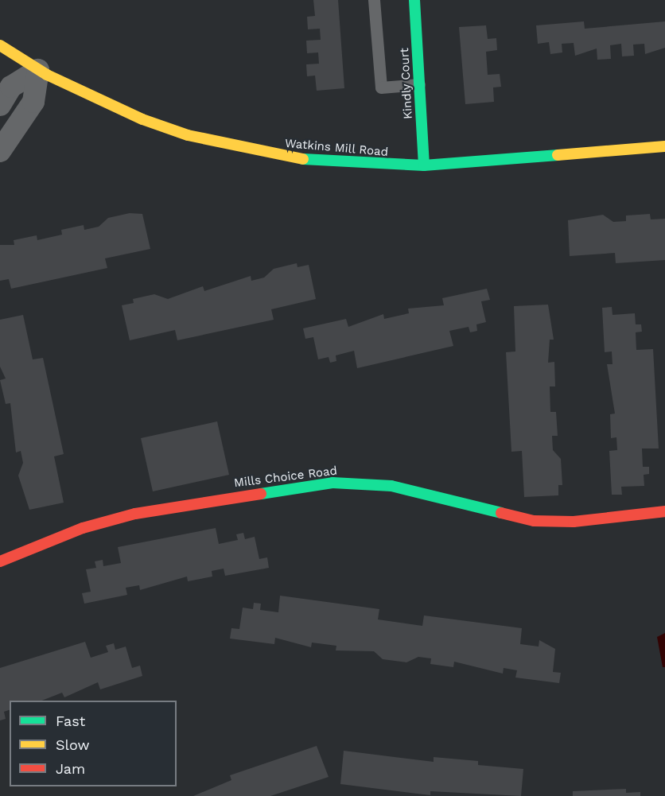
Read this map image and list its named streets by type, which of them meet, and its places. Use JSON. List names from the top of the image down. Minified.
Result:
{"streets":{"street":["Kindly Court","Watkins Mill Road","Mills Choice Road"]},"crossings":[["Kindly Court","Watkins Mill Road"]],"legend":["Fast","Slow","Jam"]}
